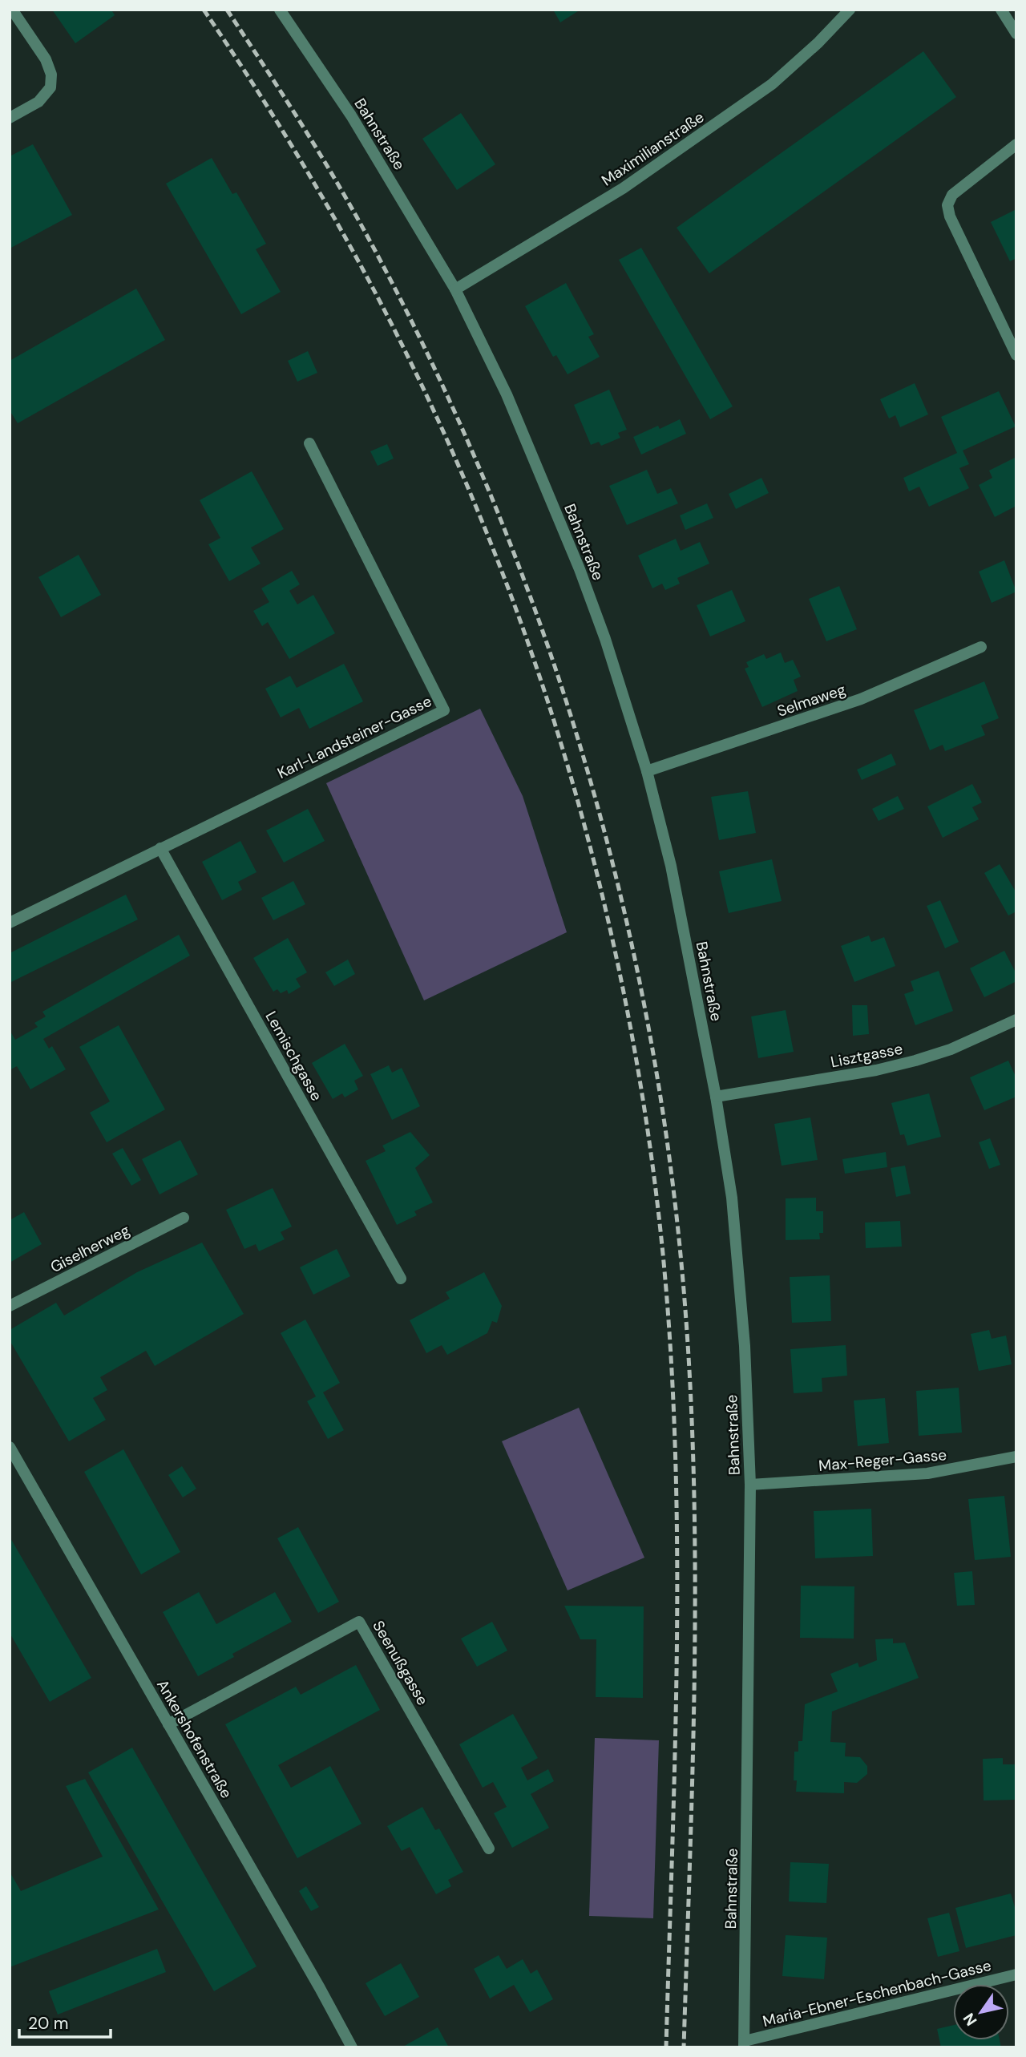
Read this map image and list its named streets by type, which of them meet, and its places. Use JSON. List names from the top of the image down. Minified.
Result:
{"streets":{"street":["Bahnstraße","Maximilianstraße","Selmaweg","Karl-Landsteiner-Gasse","Lisztgasse","Lemischgasse","Giselherweg","Max-Reger-Gasse","Seenußgasse","Ankershofenstraße","Maria-Ebner-Eschenbach-Gasse"]},"crossings":[["Bahnstraße","Maximilianstraße"],["Bahnstraße","Selmaweg"],["Bahnstraße","Lisztgasse"],["Bahnstraße","Max-Reger-Gasse"],["Bahnstraße","Maria-Ebner-Eschenbach-Gasse"],["Karl-Landsteiner-Gasse","Lemischgasse"],["Seenußgasse","Ankershofenstraße"]],"scale_bar":"20 m","north":"bottom left"}
